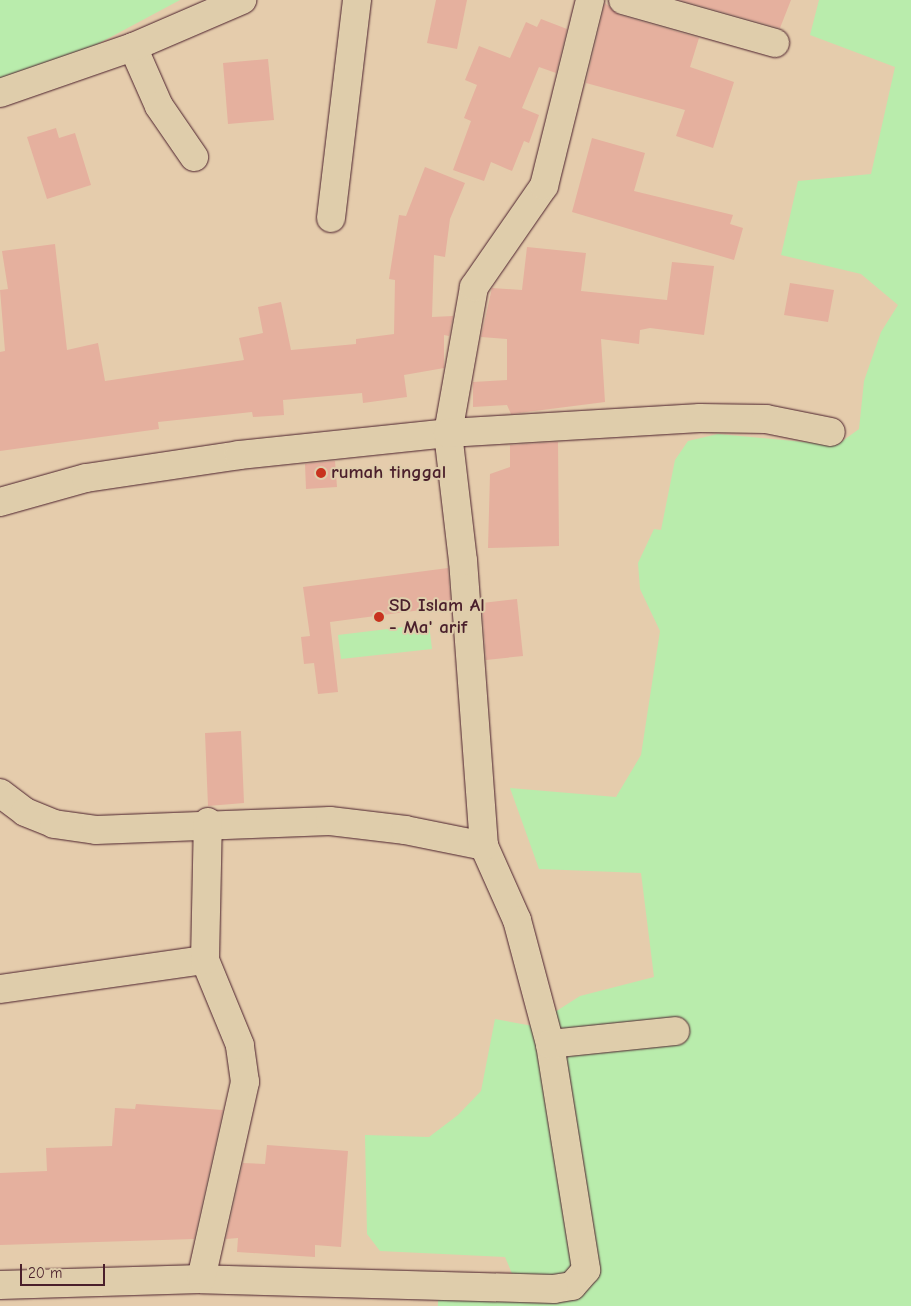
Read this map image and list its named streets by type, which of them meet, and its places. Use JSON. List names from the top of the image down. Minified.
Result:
{"places":["rumah tinggal","SD Islam Al - Ma' arif"],"scale_bar":"20 m"}
